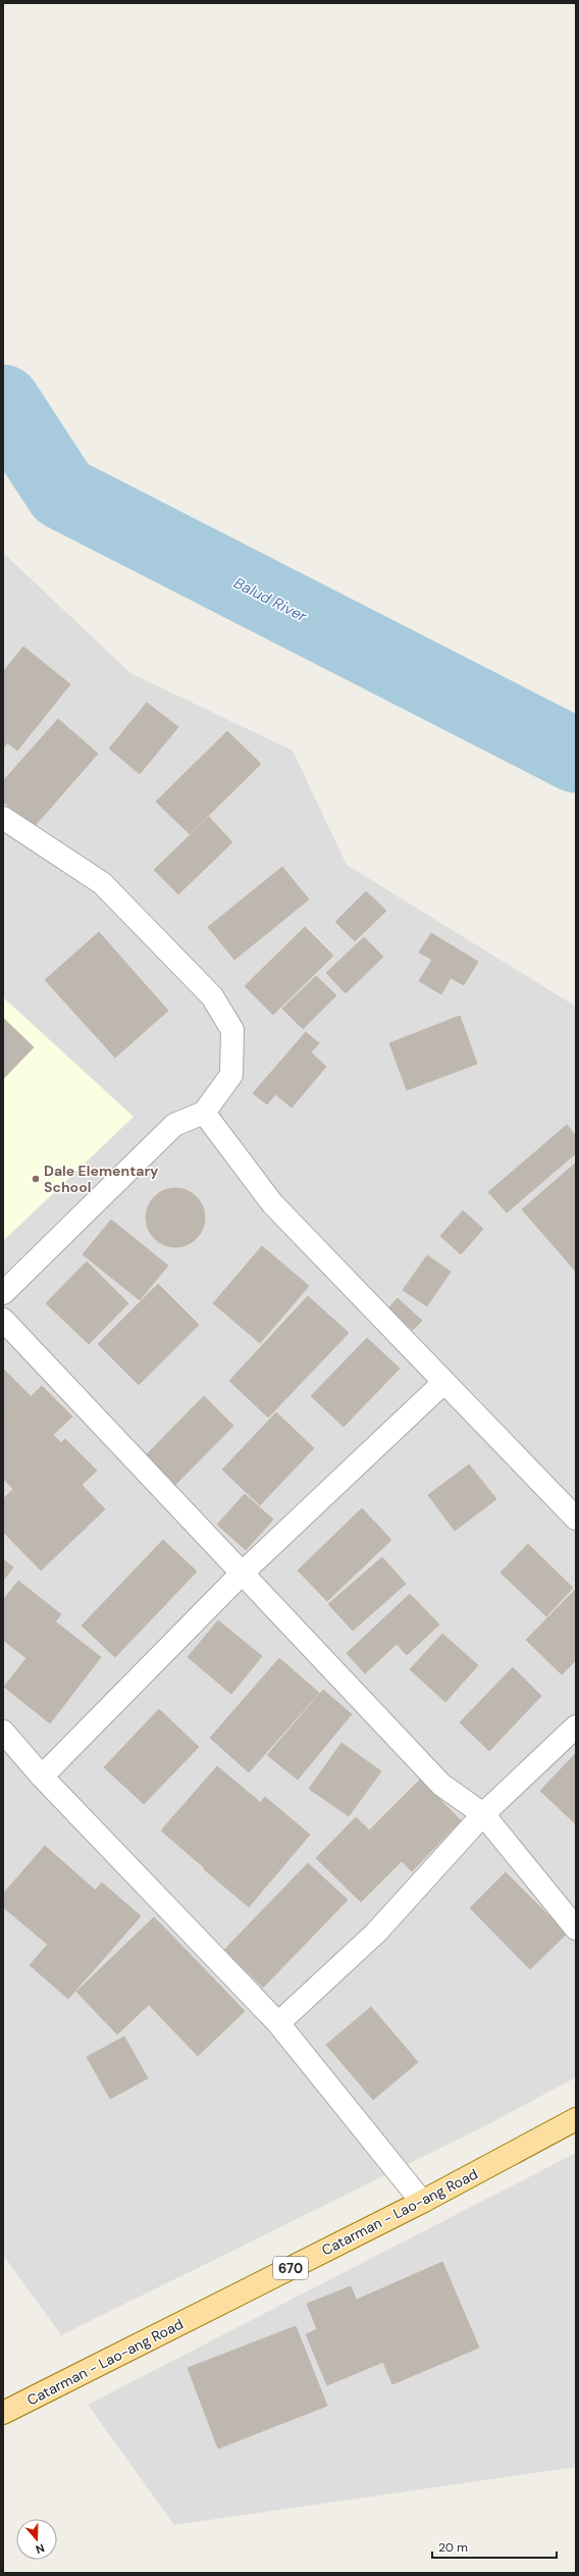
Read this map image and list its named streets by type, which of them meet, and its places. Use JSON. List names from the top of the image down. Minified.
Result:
{"streets":{"main road":["Catarman - Lao-ang Road","670"]},"water":["Balud River"],"places":["Dale Elementary School"],"scale_bar":"20 m","north":"bottom"}
